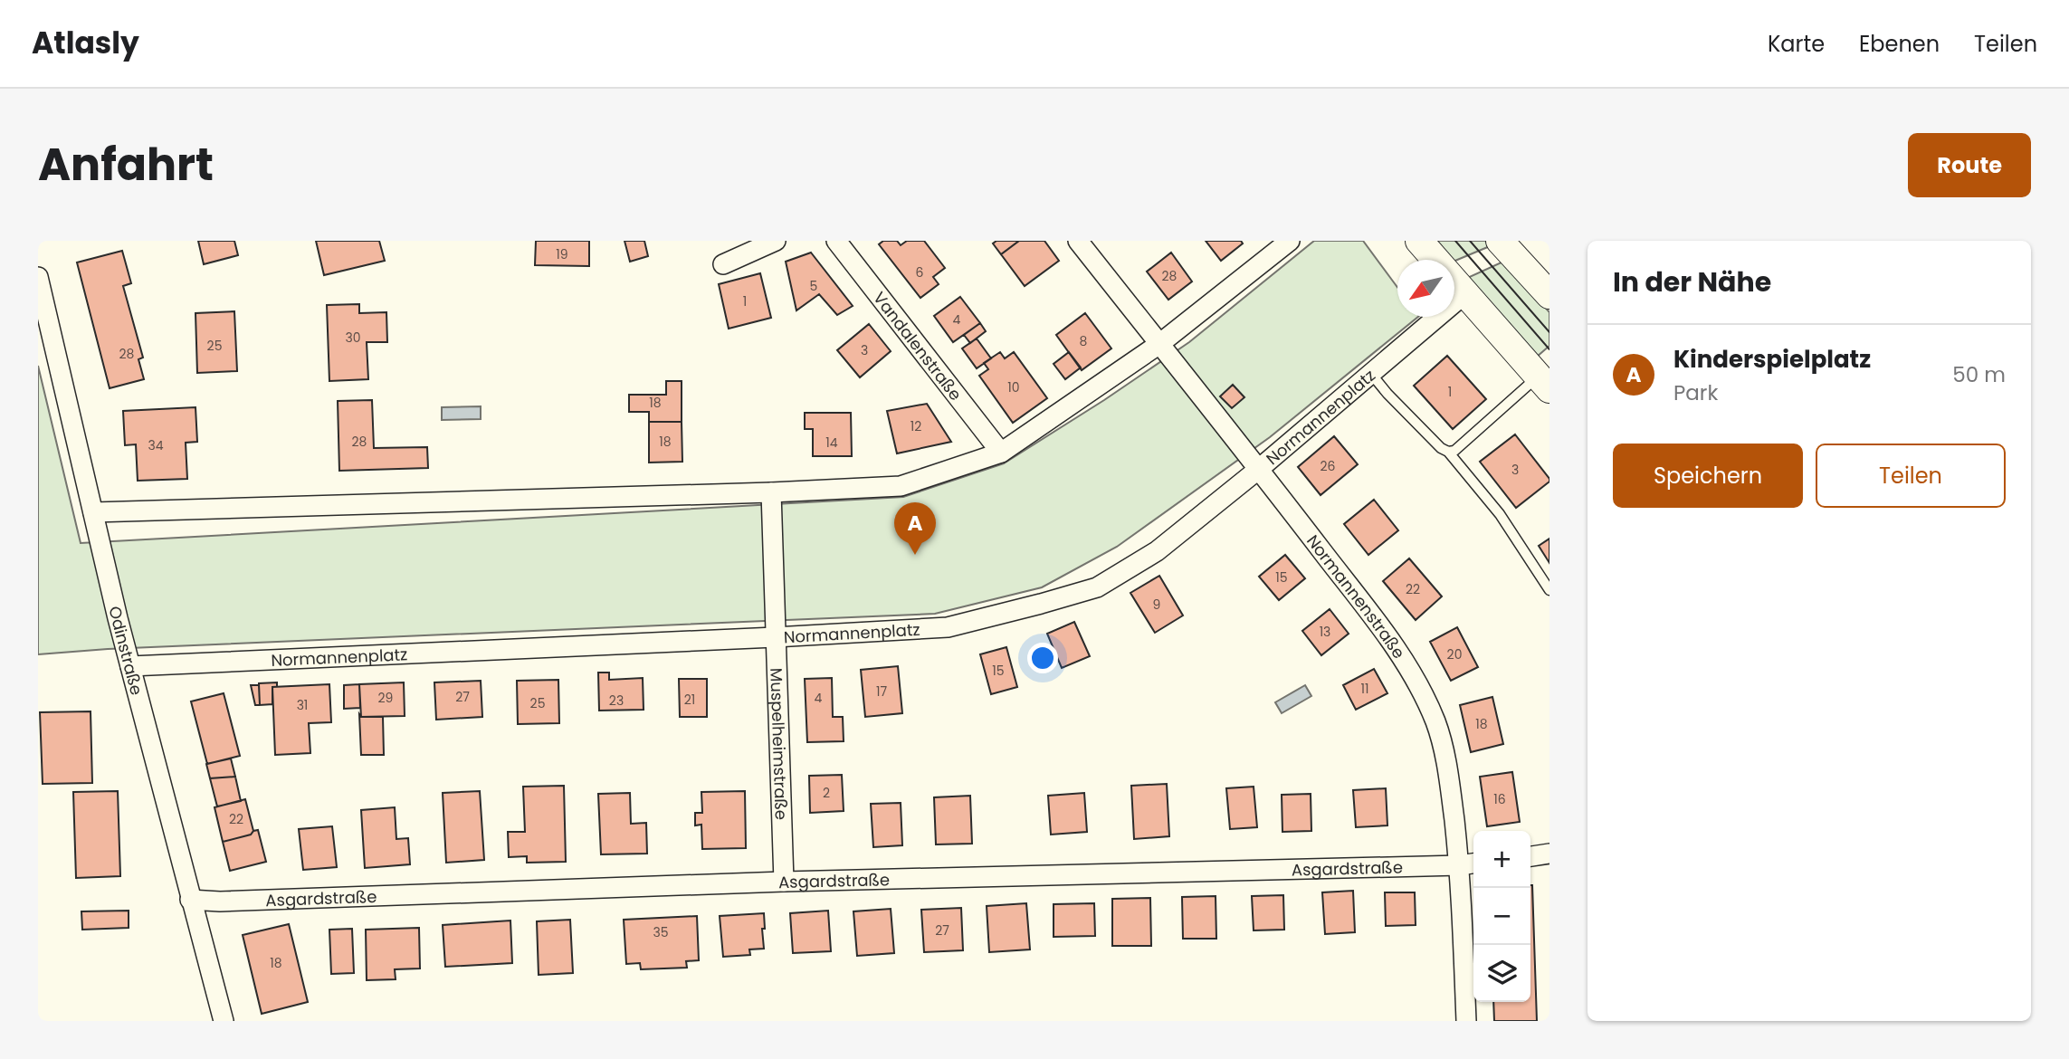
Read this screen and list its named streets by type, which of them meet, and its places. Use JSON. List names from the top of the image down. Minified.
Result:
{"streets":{"street":["Vandalenstraße","Normannenplatz","Normannenstraße","Odinstraße","Muspelheimstraße","Asgardstraße"]},"crossings":[["Normannenplatz","Normannenstraße"],["Normannenplatz","Odinstraße"],["Normannenplatz","Muspelheimstraße"],["Normannenstraße","Asgardstraße"],["Odinstraße","Asgardstraße"],["Muspelheimstraße","Asgardstraße"]],"house_numbers":["19","6","28","5","1","4","30","8","25","3","28","10","1","18","12","28","18","14","34","26","3","15","22","9","13","20","15","11","17","27","29","4","21","23","25","31","18","2","16","22","27","35","18"],"north":"bottom left","page":{"header":"Atlasly","nav":["Karte","Ebenen","Teilen"],"title":"Anfahrt","buttons":["Route",["Speichern","Teilen"]],"heading":"In der Nähe","list":[{"mark":"A","name":"Kinderspielplatz","note":"Park","value":"50 m"}],"pins":"A","map_buttons":["+","−"]}}
